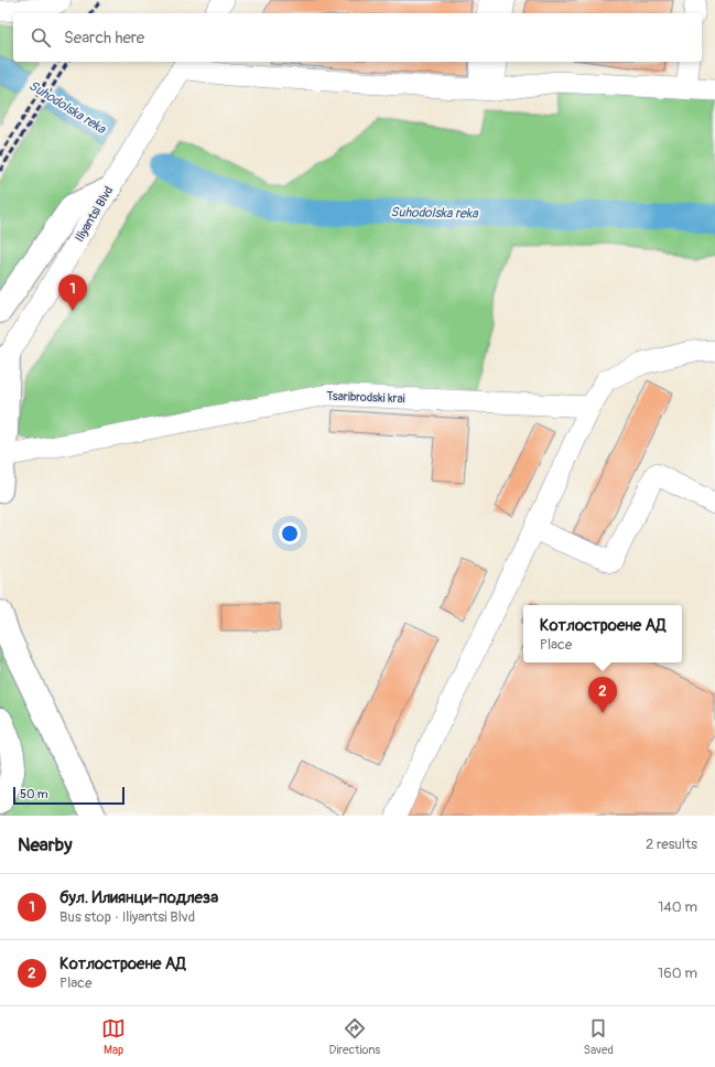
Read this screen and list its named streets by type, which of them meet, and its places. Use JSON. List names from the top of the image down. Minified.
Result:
{"streets":{"street":["Iliyantsi Blvd","Tsaribrodski krai"]},"water":["Suhodolska reka"],"scale_bar":"50 m","page":{"search":"Search here","pins":["1","2"],"popup":["Котлостроене АД","Place"],"scale":"50 m","heading":["Nearby","2 results"],"list":[{"mark":"1","name":"бул. Илиянци-подлеза","note":"Bus stop · Iliyantsi Blvd","value":"140 m"},{"mark":"2","name":"Котлостроене АД","note":"Place","value":"160 m"}],"nav":["Map","Directions","Saved"]}}
